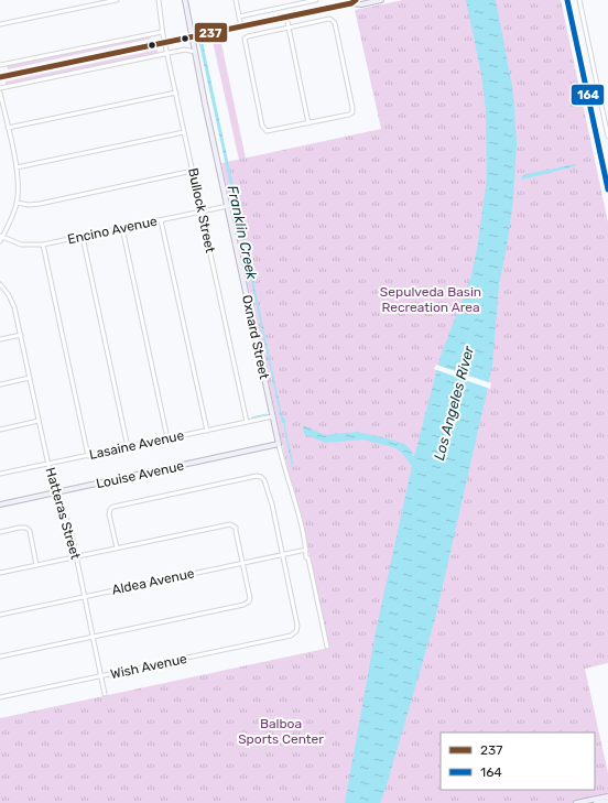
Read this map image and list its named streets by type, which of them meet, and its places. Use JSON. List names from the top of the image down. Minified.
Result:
{"streets":{"main road":["Oxnard Street","Louise Avenue"],"street":["Bullock Street","Encino Avenue","Lasaine Avenue","Hatteras Street","Aldea Avenue","Wish Avenue"]},"crossings":[["Bullock Street","Encino Avenue"],["Bullock Street","Lasaine Avenue"],["Encino Avenue","Oxnard Street"],["Oxnard Street","Lasaine Avenue"],["Oxnard Street","Louise Avenue"],["Oxnard Street","Aldea Avenue"],["Lasaine Avenue","Hatteras Street"],["Louise Avenue","Hatteras Street"],["Hatteras Street","Aldea Avenue"],["Hatteras Street","Wish Avenue"],["Aldea Avenue","Wish Avenue"]],"water":["Franklin Creek","Los Angeles River"],"parks":["Sepulveda Basin Recreation Area","Balboa Sports Center"],"lines":["transit line 237","transit line 164"],"legend":["237","164"]}
